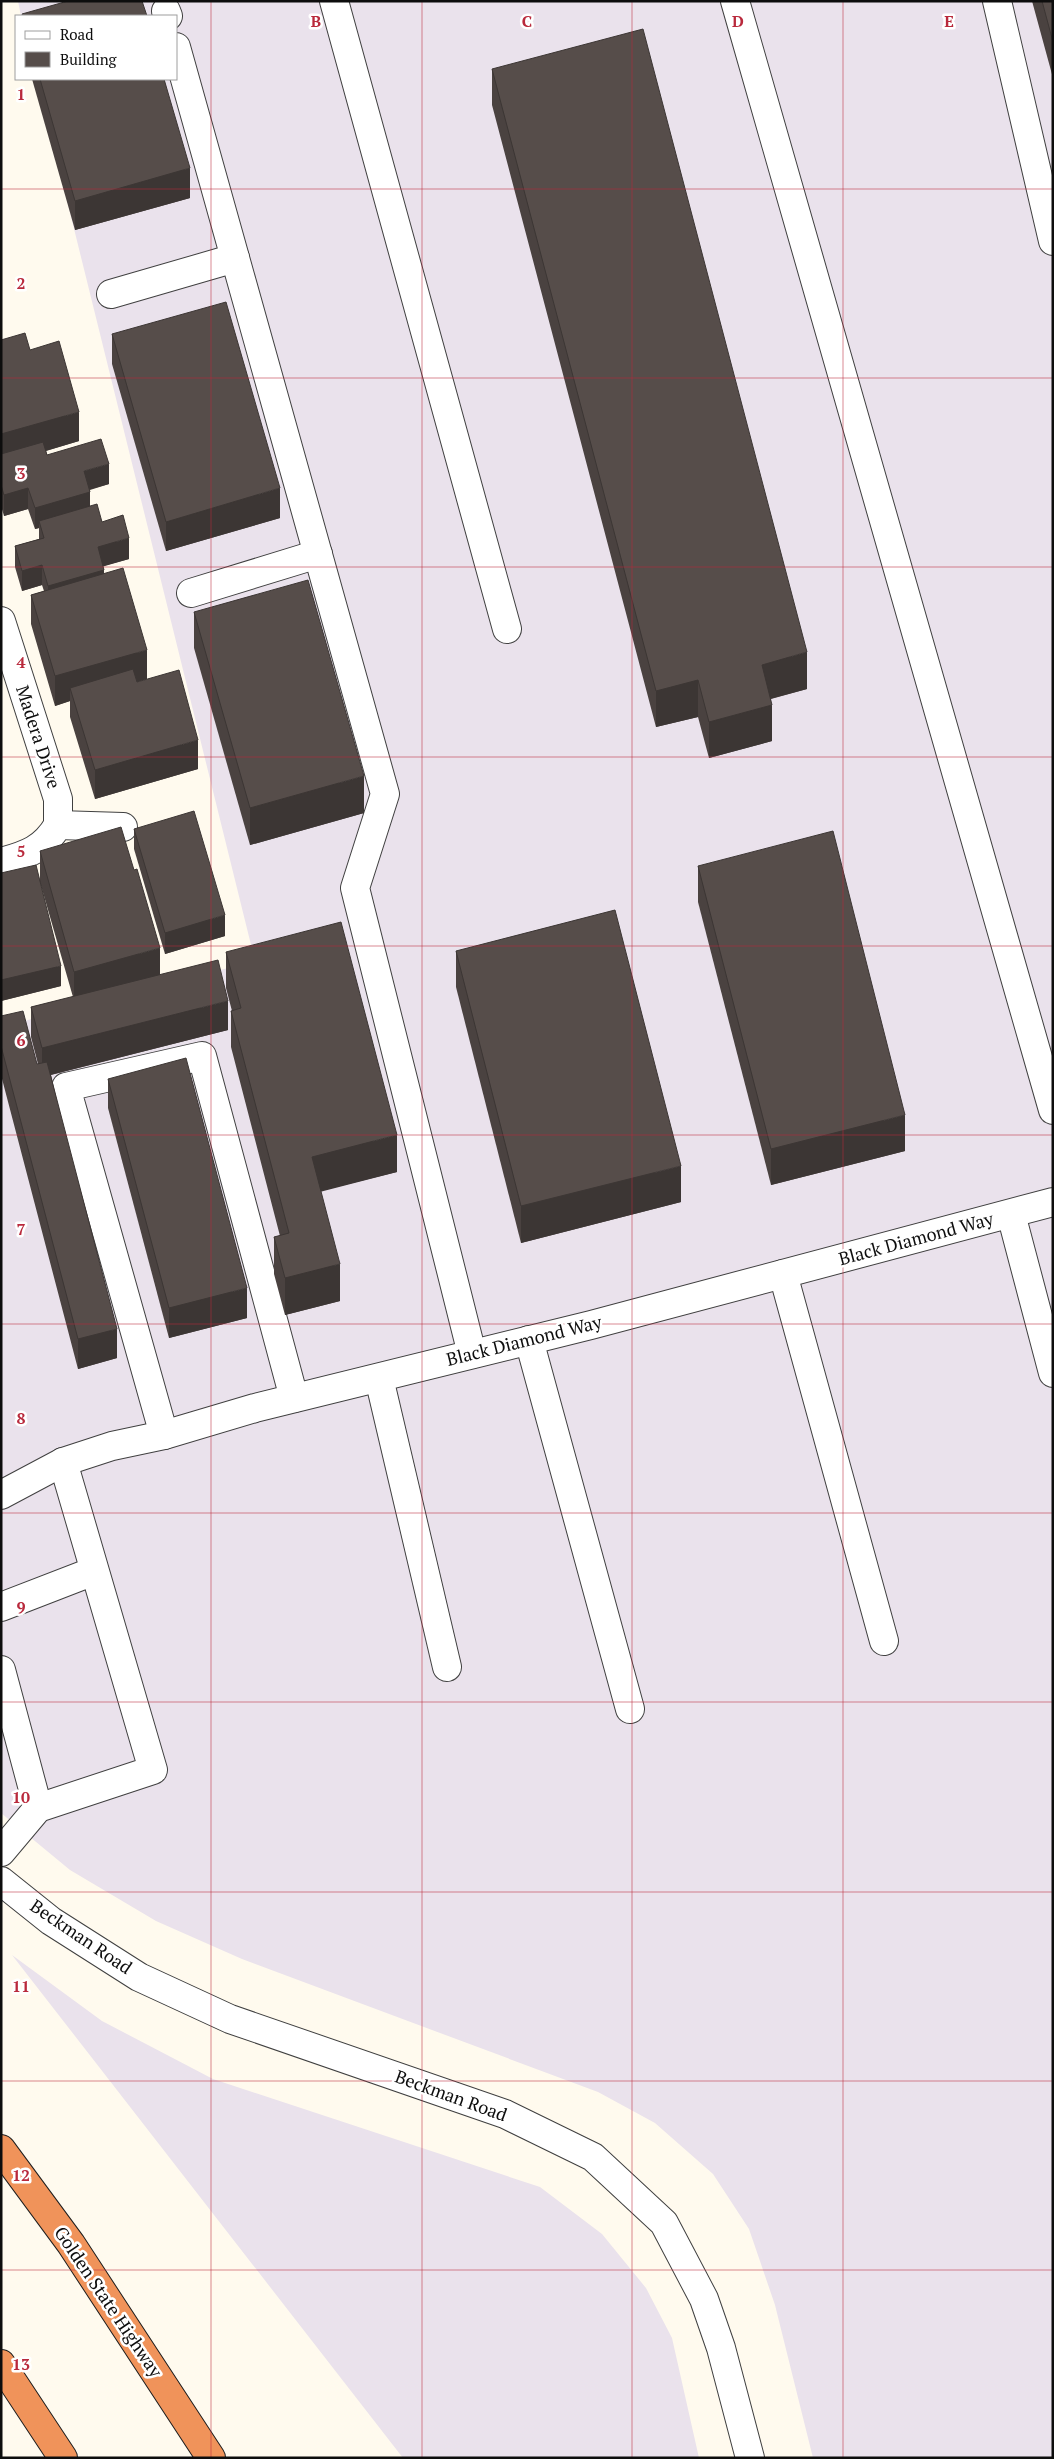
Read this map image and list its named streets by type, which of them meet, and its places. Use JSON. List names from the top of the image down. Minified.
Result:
{"streets":{"highway":["Golden State Highway"],"street":["Madera Drive","Black Diamond Way","Beckman Road"]},"legend":["Road","Building"],"grid":{"columns":["B","C","D","E"],"rows":["1","2","3","4","5","6","7","8","9","10","11","12","13"]}}
